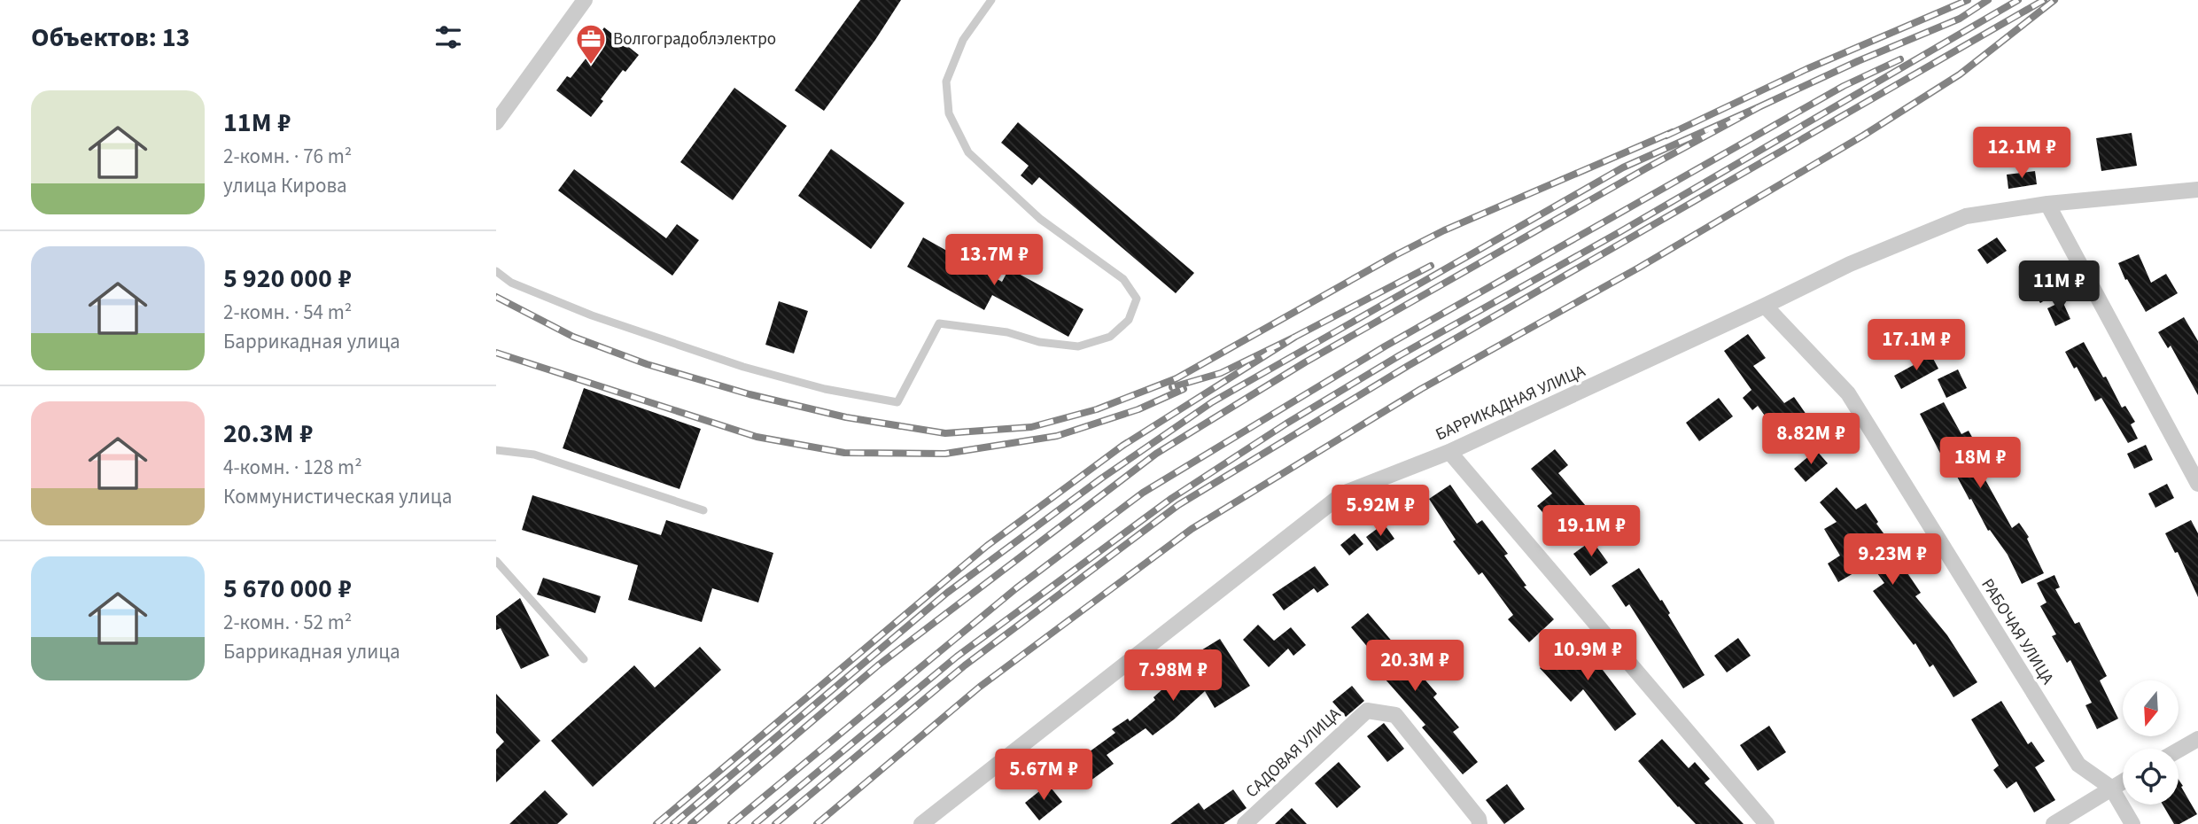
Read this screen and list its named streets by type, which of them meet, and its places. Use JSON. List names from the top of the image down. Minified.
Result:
{"streets":{"street":["БАРРИКАДНАЯ УЛИЦА","РАБОЧАЯ УЛИЦА","САДОВАЯ УЛИЦА"]},"crossings":[["БАРРИКАДНАЯ УЛИЦА","РАБОЧАЯ УЛИЦА"]],"places":{"office":["Волгоградоблэлектро"]},"north":"bottom","page":{"heading":"Объектов: 13","list":[{"name":"11M ₽","note":"2-комн. · 76 m² · улица Кирова"},{"name":"5 920 000 ₽","note":"2-комн. · 54 m² · Баррикадная улица"},{"name":"20.3M ₽","note":"4-комн. · 128 m² · Коммунистическая улица"},{"name":"5 670 000 ₽","note":"2-комн. · 52 m² · Баррикадная улица"}],"price":["12.1M ₽","13.7M ₽","11M ₽","17.1M ₽","8.82M ₽","18M ₽","5.92M ₽","19.1M ₽","9.23M ₽","10.9M ₽","20.3M ₽","7.98M ₽","5.67M ₽"]}}
